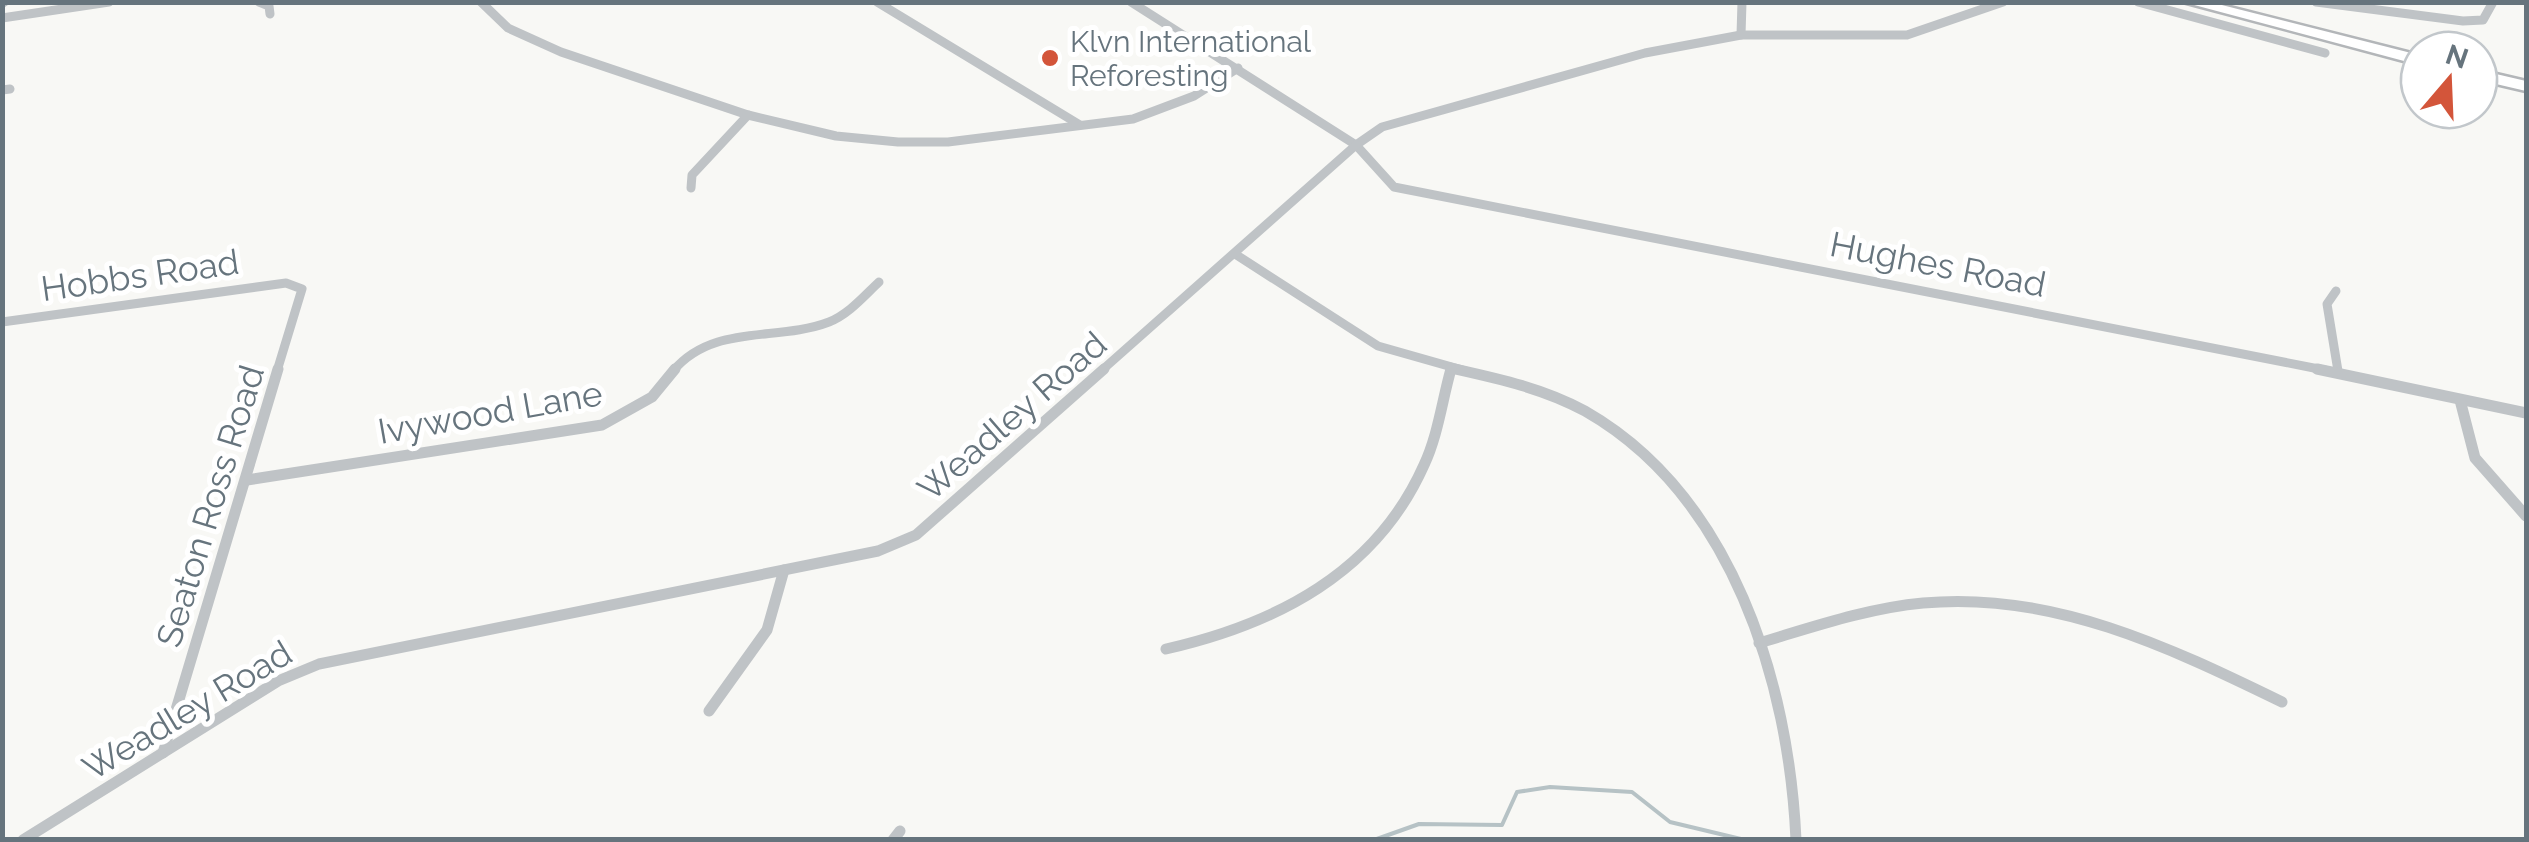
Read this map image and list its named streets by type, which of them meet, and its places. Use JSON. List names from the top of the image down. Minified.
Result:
{"streets":{"street":["Hughes Road","Hobbs Road","Ivywood Lane","Weadley Road","Seaton Ross Road"]},"crossings":[["Hughes Road","Weadley Road"],["Hobbs Road","Seaton Ross Road"],["Ivywood Lane","Seaton Ross Road"],["Weadley Road","Seaton Ross Road"]],"places":["Klvn International Reforesting"],"north":"top"}
